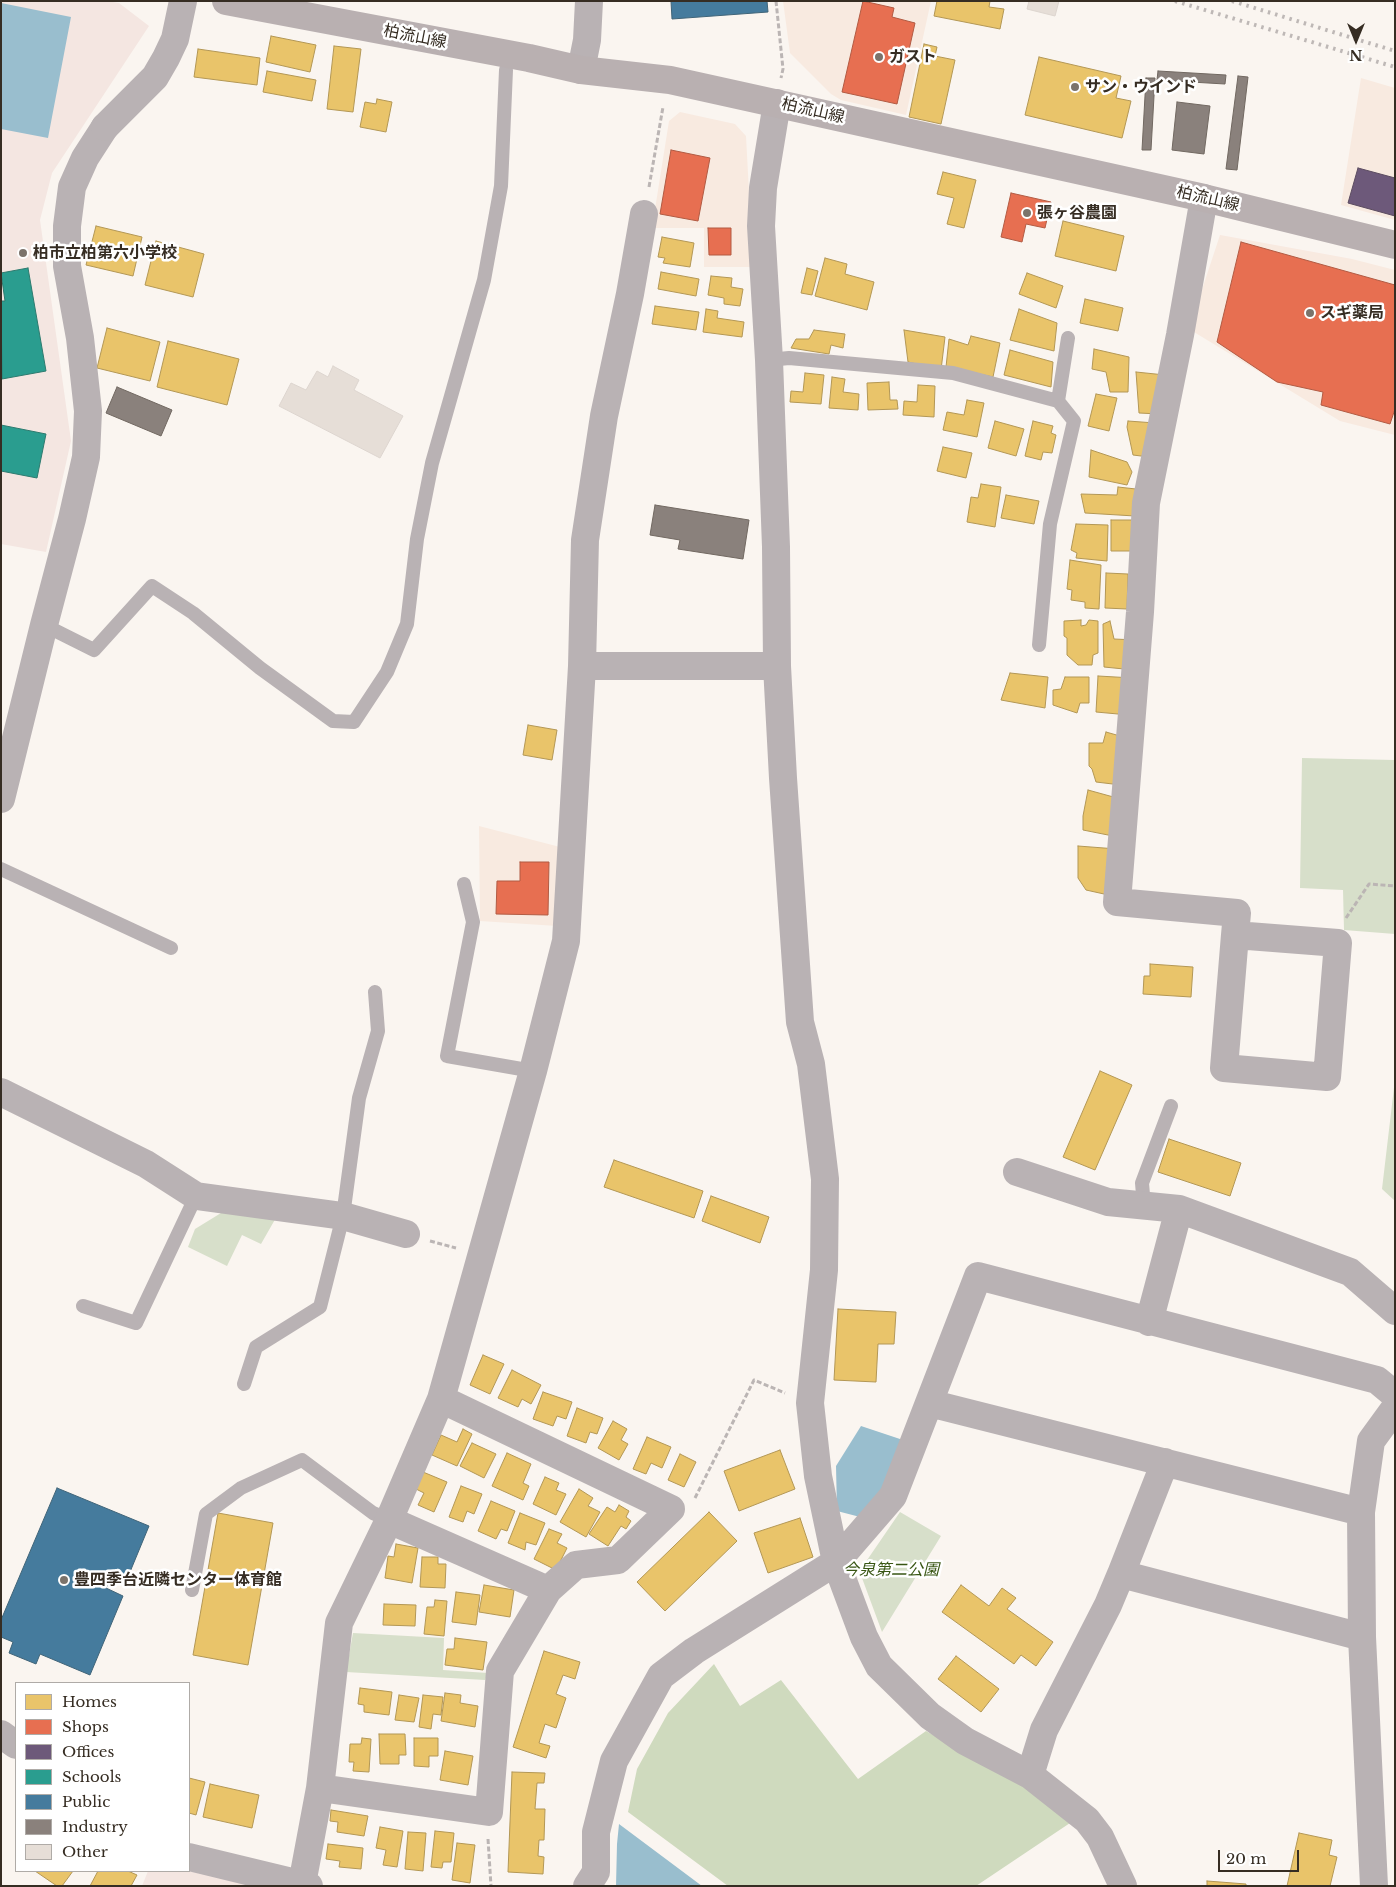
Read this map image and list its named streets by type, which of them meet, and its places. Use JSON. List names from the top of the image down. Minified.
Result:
{"streets":{"main road":["柏流山線"]},"parks":["今泉第二公園"],"places":["ガスト","サン・ウインド","張ヶ谷農園","柏市立柏第六小学校","スギ薬局","豊四季台近隣センター体育館"],"legend":["Homes","Shops","Offices","Schools","Public","Industry","Other"],"scale_bar":"20 m","north":"bottom"}
